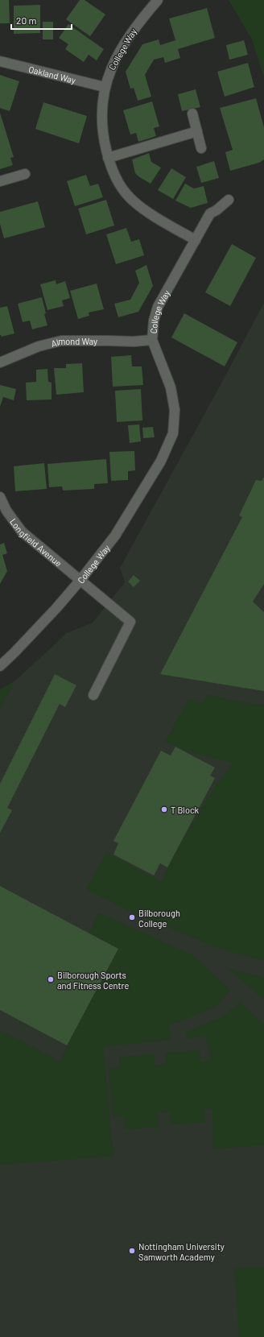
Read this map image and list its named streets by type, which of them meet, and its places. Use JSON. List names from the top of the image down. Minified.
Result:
{"streets":{"street":["College Way","Oakland Way","Almond Way","Longfield Avenue"]},"crossings":[["College Way","Oakland Way"],["College Way","Almond Way"],["College Way","Longfield Avenue"]],"places":["T Block","Bilborough College","Bilborough Sports and Fitness Centre","Nottingham University Samworth Academy"],"scale_bar":"20 m"}
